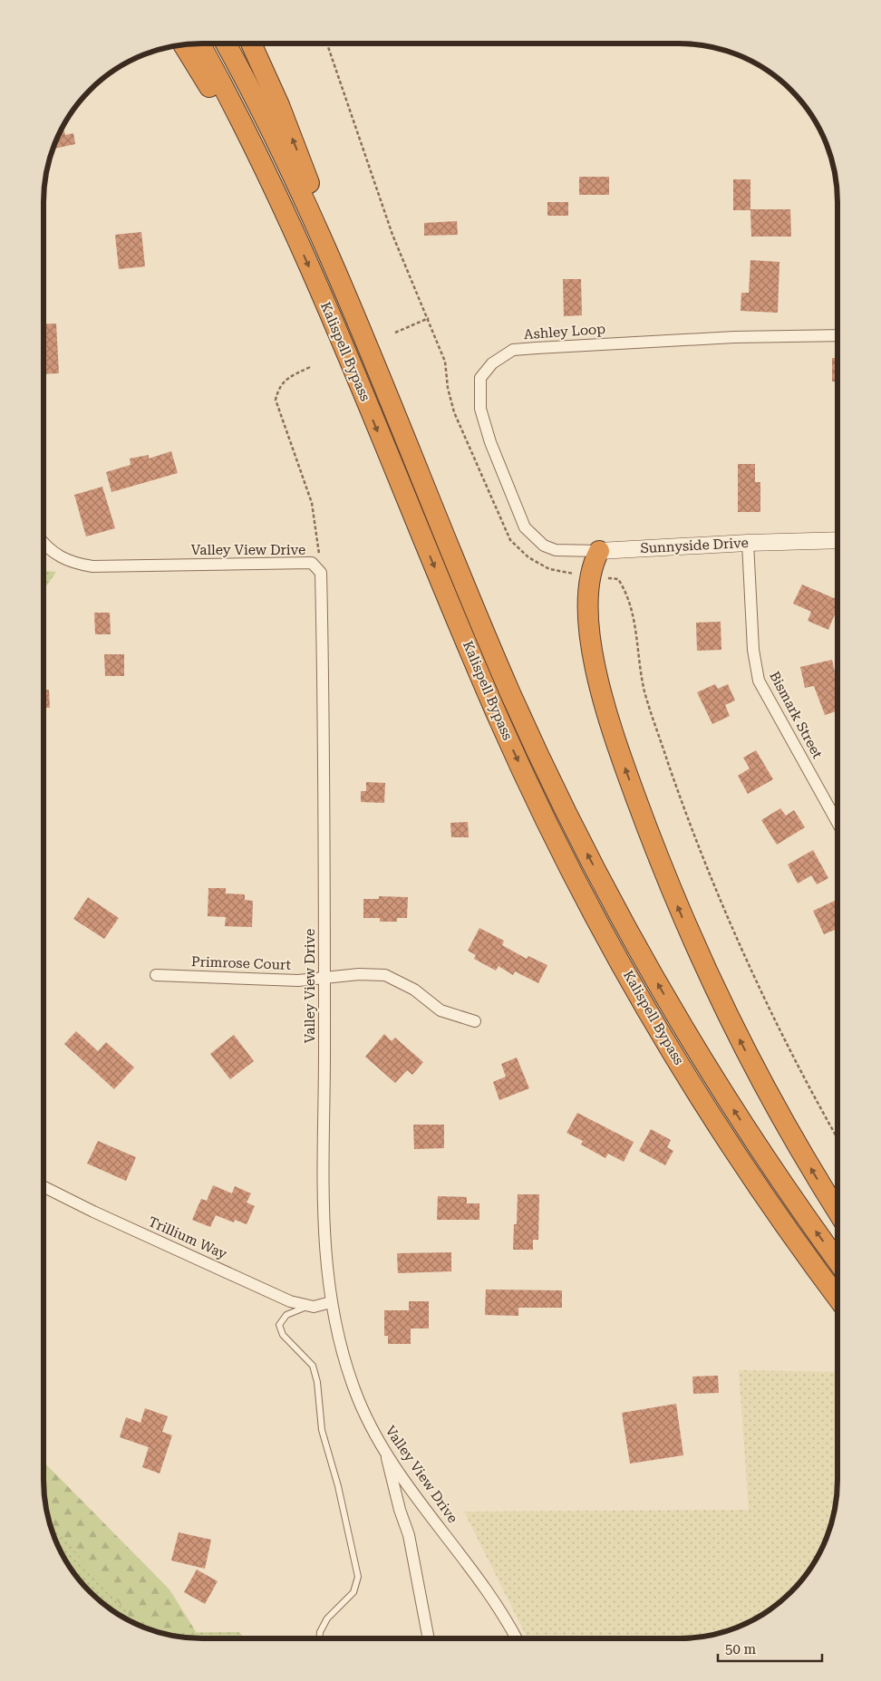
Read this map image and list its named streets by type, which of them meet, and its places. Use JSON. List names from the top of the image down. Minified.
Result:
{"streets":{"highway":["Kalispell Bypass"],"street":["Ashley Loop","Sunnyside Drive","Valley View Drive","Bismark Street","Primrose Court","Trillium Way"]},"crossings":[["Ashley Loop","Sunnyside Drive"],["Sunnyside Drive","Bismark Street"],["Valley View Drive","Primrose Court"],["Valley View Drive","Trillium Way"]],"scale_bar":"50 m"}
